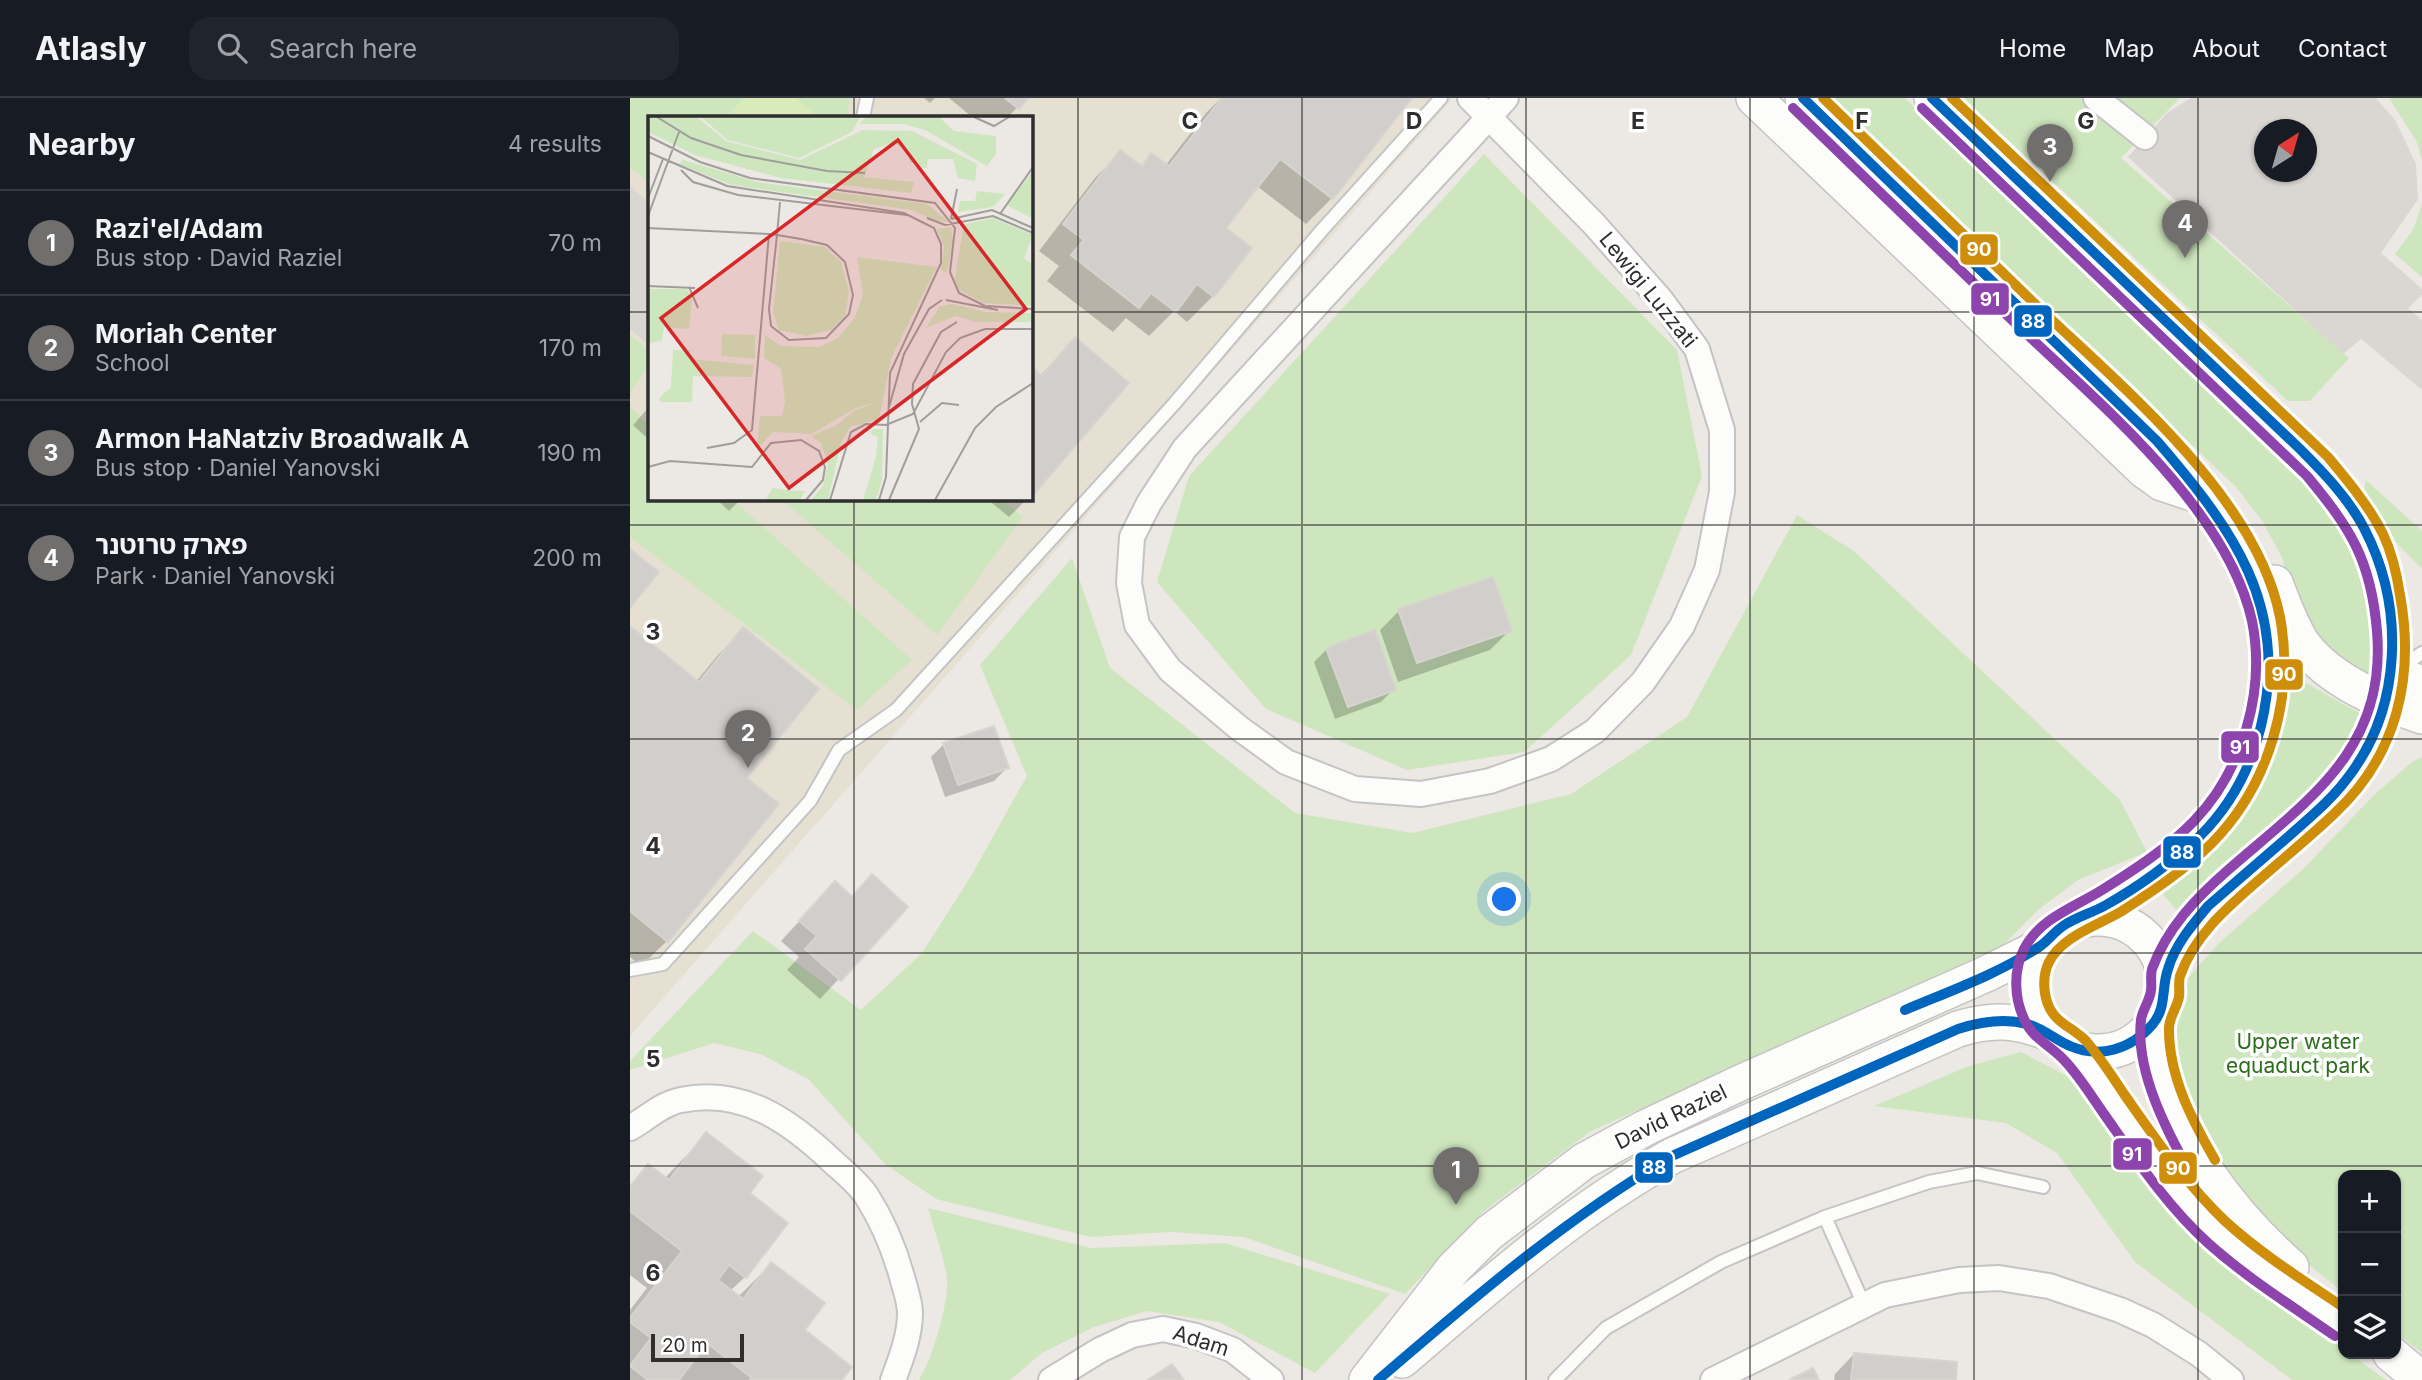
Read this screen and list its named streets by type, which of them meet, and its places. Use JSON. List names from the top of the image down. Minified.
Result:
{"streets":{"street":["Lewigi Luzzati","David Raziel","Adam"]},"parks":["Upper water equaduct park"],"lines":["transit line 88","transit line 90","transit line 91"],"scale_bar":"20 m","north":"top right","page":{"header":"Atlasly","search":"Search here","nav":["Home","Map","About","Contact"],"heading":["Nearby","4 results"],"pins":["3","4","2","1"],"list":[{"mark":"1","name":"Razi'el/Adam","note":"Bus stop · David Raziel","value":"70 m"},{"mark":"2","name":"Moriah Center","note":"School","value":"170 m"},{"mark":"3","name":"Armon HaNatziv Broadwalk A","note":"Bus stop · Daniel Yanovski","value":"190 m"},{"mark":"4","name":"פארק טרוטנר","note":"Park · Daniel Yanovski","value":"200 m"}],"map_buttons":["+","−"],"scale":"20 m"},"grid":{"columns":["C","D","E","F","G"],"rows":["3","4","5","6"]}}
